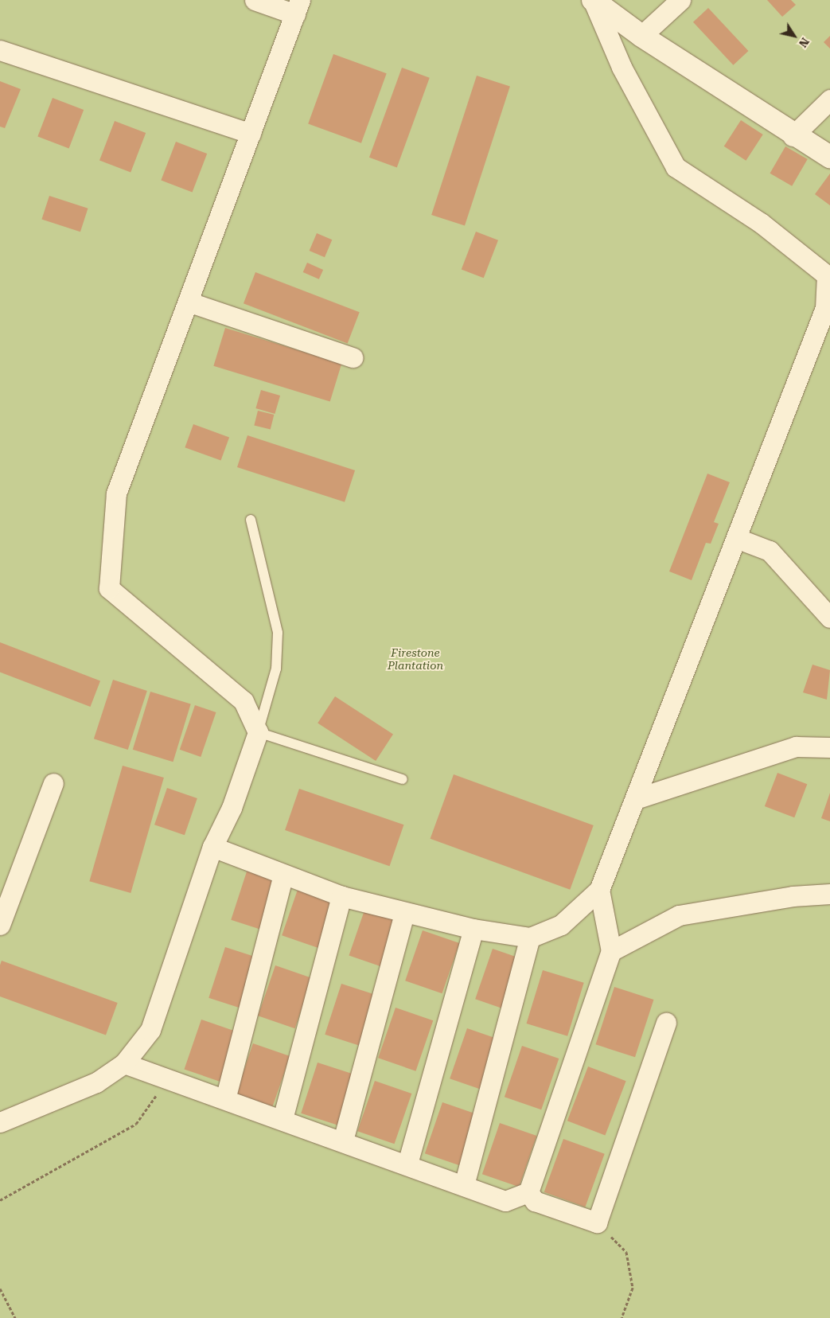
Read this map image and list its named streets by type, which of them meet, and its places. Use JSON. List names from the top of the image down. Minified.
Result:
{"parks":["Firestone Plantation"],"north":"bottom right"}
